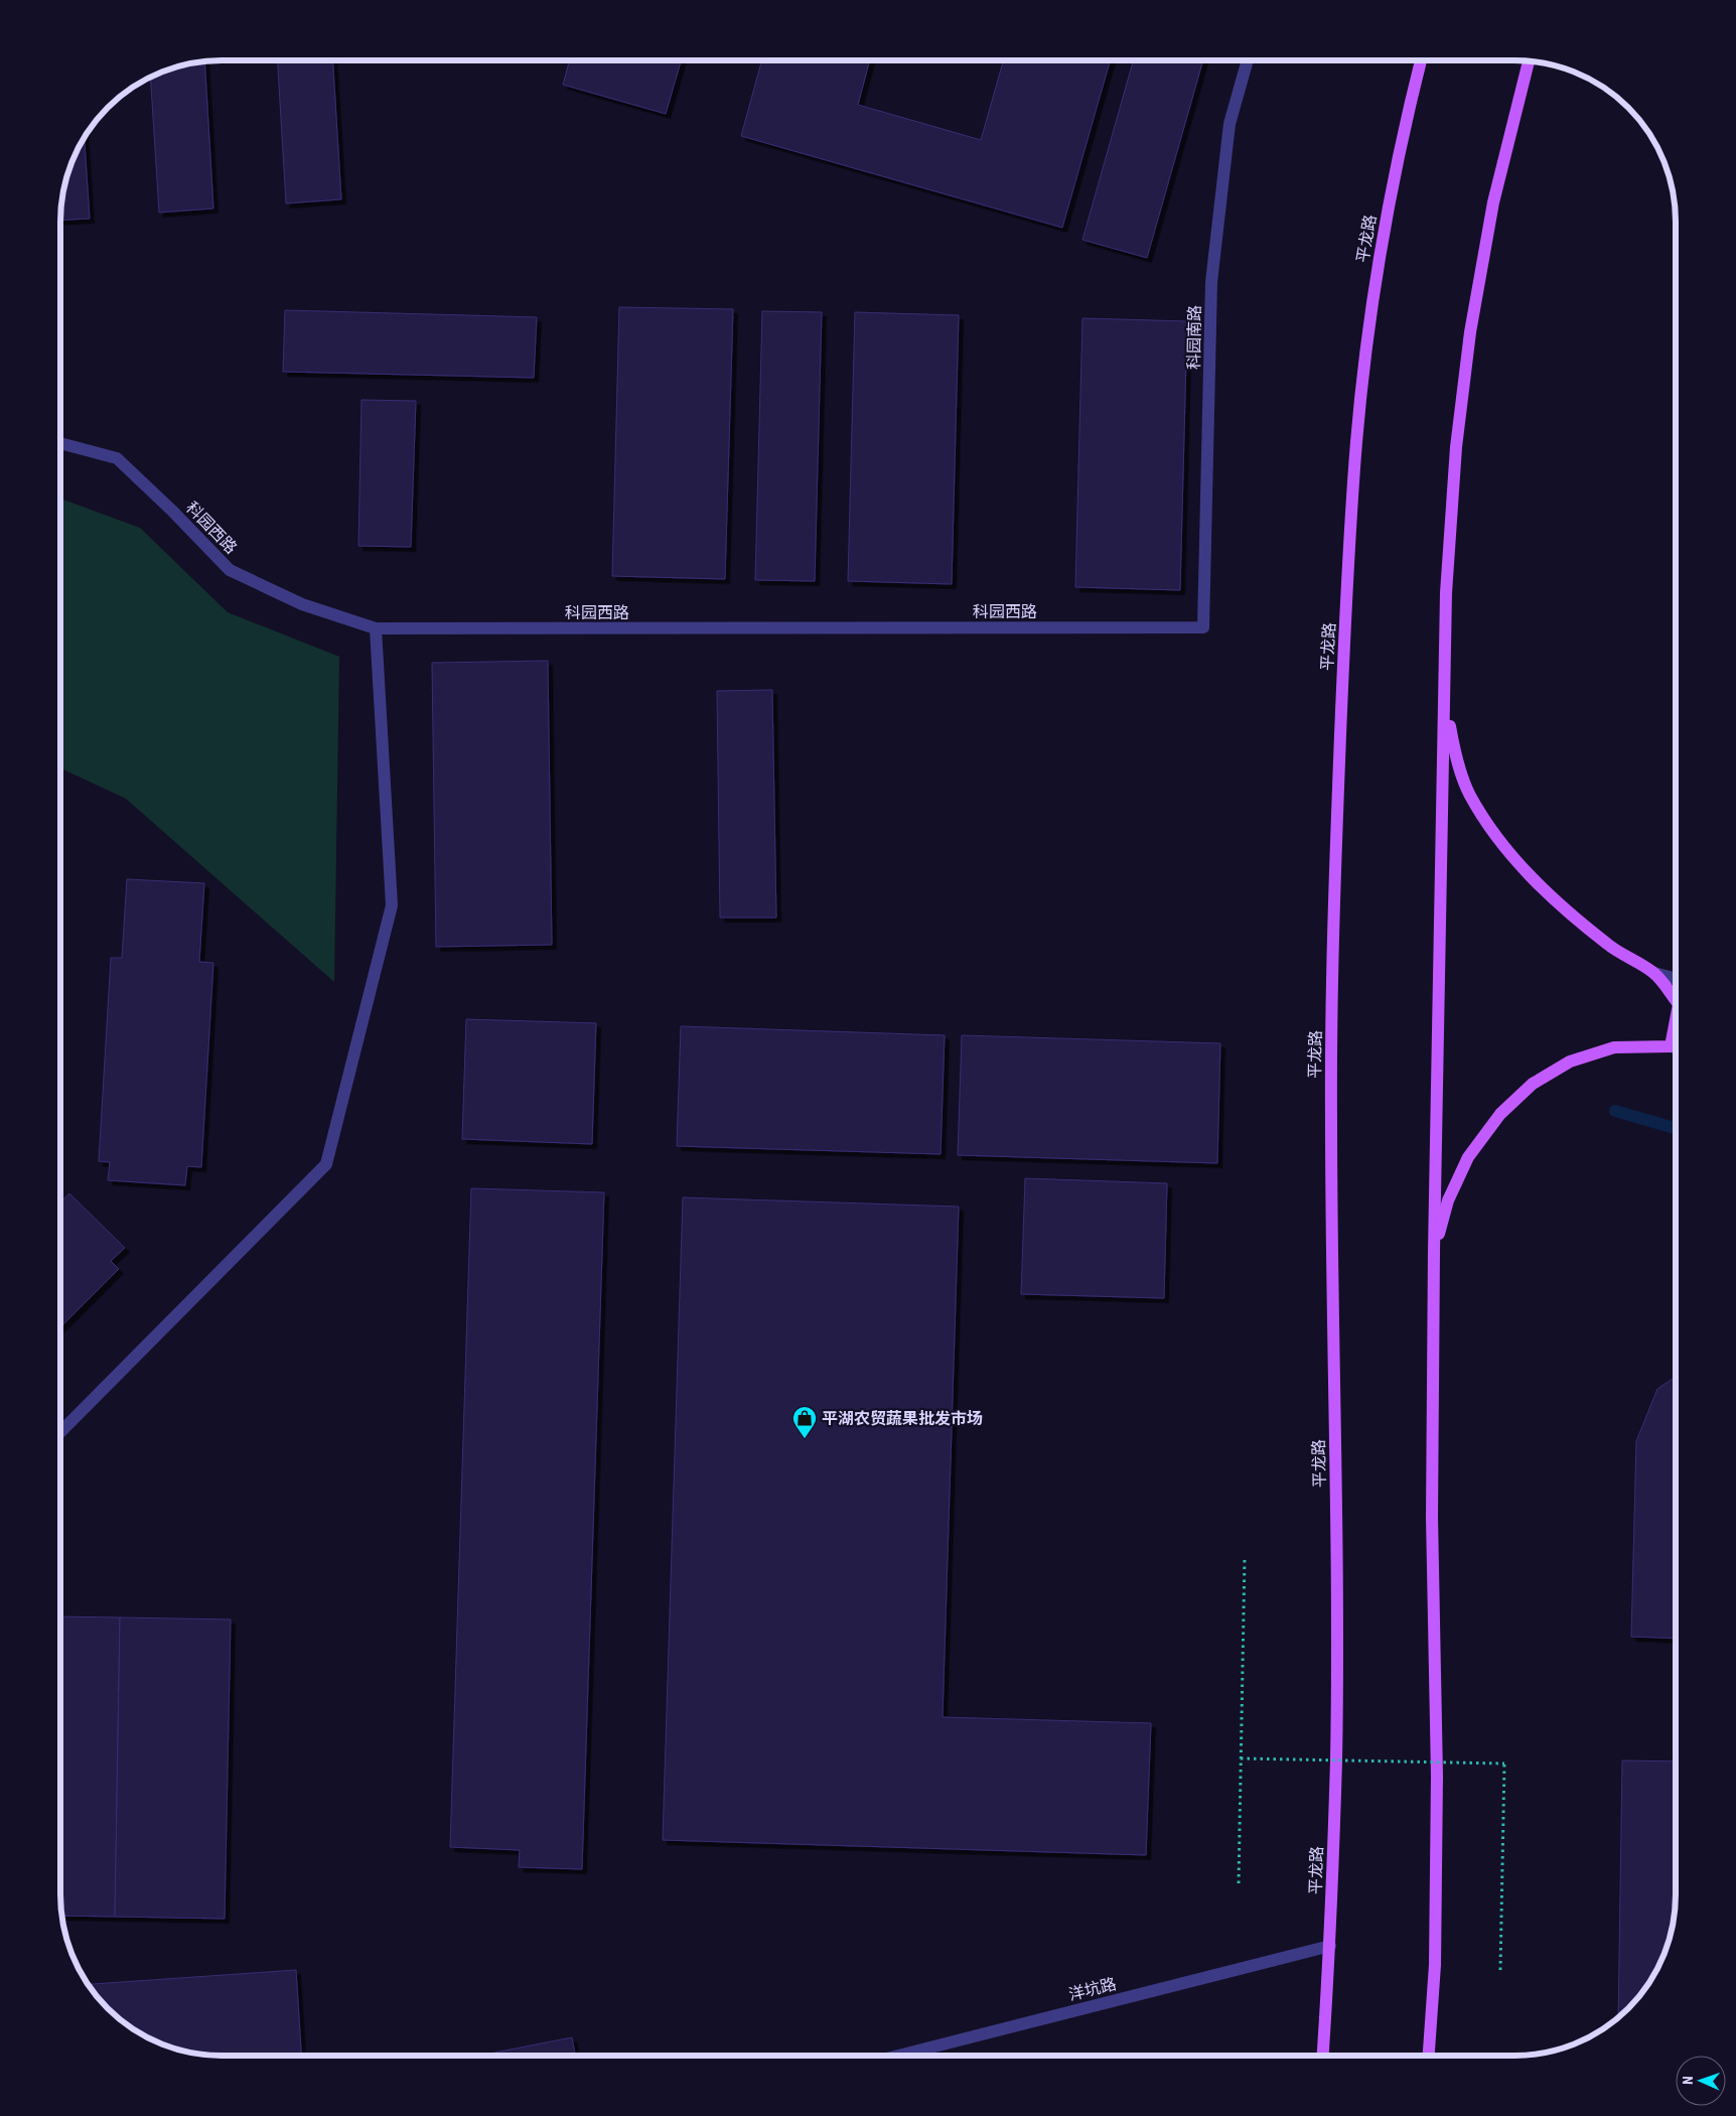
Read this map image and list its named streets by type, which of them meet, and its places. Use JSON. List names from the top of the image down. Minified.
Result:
{"streets":{"main road":["平龙路"],"street":["科园南路","科园西路","洋坑路"]},"crossings":[["平龙路","洋坑路"],["科园南路","科园西路"]],"places":{"shop":["平湖农贸蔬果批发市场"]},"north":"left"}
